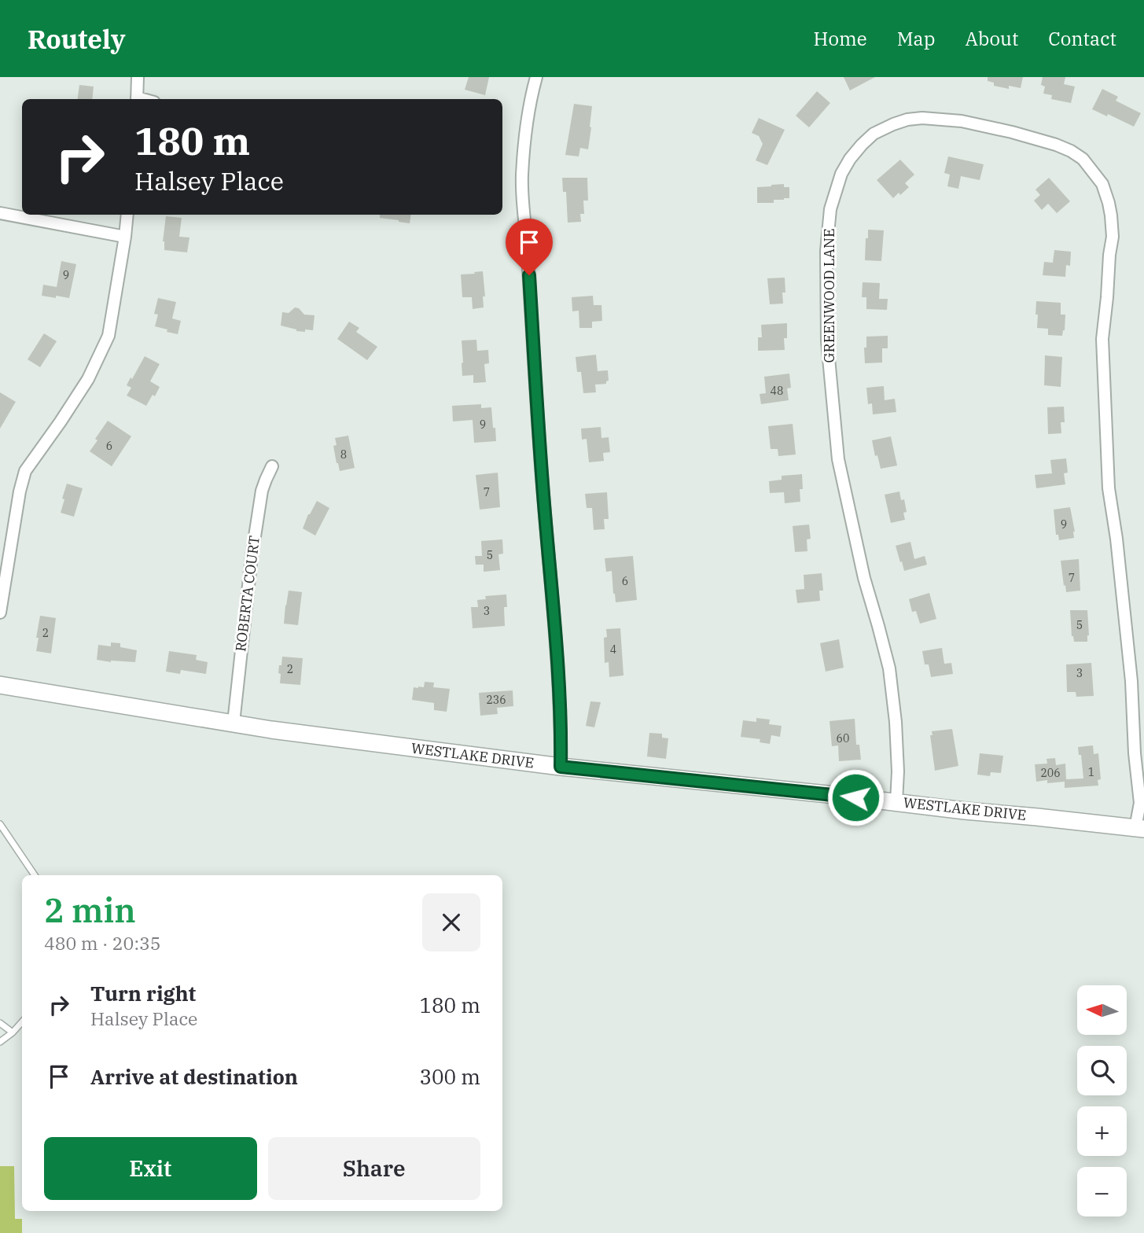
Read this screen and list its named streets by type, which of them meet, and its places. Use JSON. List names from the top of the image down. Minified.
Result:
{"streets":{"street":["GREENWOOD LANE","ROBERTA COURT","WESTLAKE DRIVE"]},"crossings":[["GREENWOOD LANE","WESTLAKE DRIVE"],["ROBERTA COURT","WESTLAKE DRIVE"]],"house_numbers":["9","48","9","6","8","7","9","5","7","6","3","5","2","4","2","3","236","60","1","206"],"north":"left","page":{"header":"Routely","nav":["Home","Map","About","Contact"],"turn":["180 m","Halsey Place"],"heading":["2 min","480 m · 20:35"],"list":[{"name":"Turn right","note":"Halsey Place","value":"180 m"},{"name":"Arrive at destination","value":"300 m"}],"map_buttons":["+","−"],"buttons":["Exit","Share"]}}
